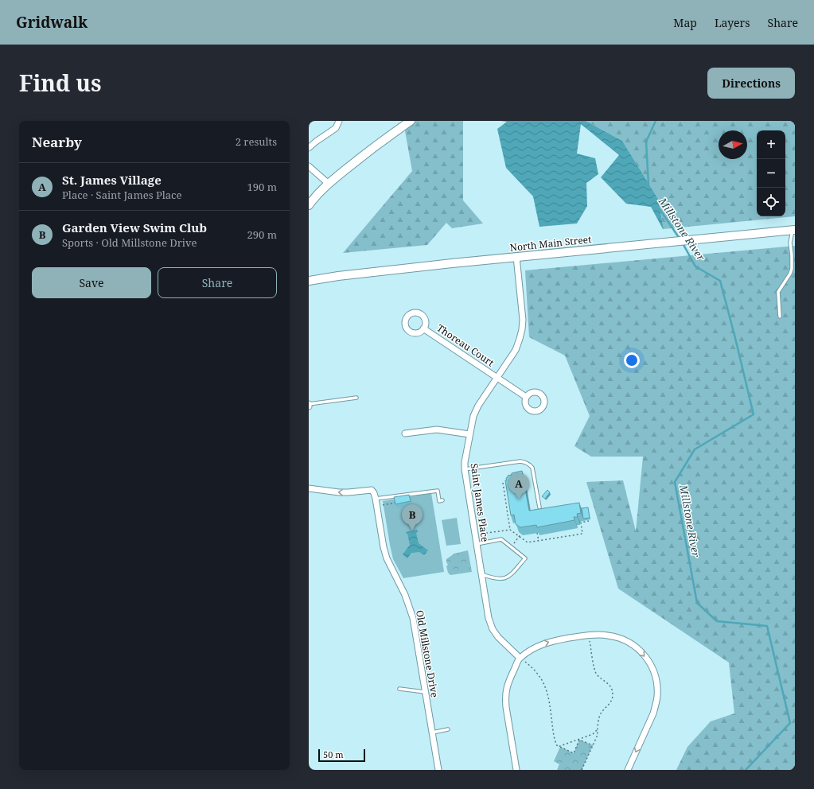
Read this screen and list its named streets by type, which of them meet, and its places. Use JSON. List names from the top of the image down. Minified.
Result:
{"streets":{"street":["North Main Street","Thoreau Court","Saint James Place","Old Millstone Drive"]},"crossings":[["North Main Street","Saint James Place"],["Thoreau Court","Saint James Place"]],"water":["Millstone River"],"scale_bar":"50 m","north":"right","page":{"header":"Gridwalk","nav":["Map","Layers","Share"],"title":"Find us","buttons":["Directions",["Save","Share"]],"heading":["Nearby","2 results"],"map_buttons":["+","−"],"list":[{"mark":"A","name":"St. James Village","note":"Place · Saint James Place","value":"190 m"},{"mark":"B","name":"Garden View Swim Club","note":"Sports · Old Millstone Drive","value":"290 m"}],"pins":["A","B"],"scale":"50 m"}}
